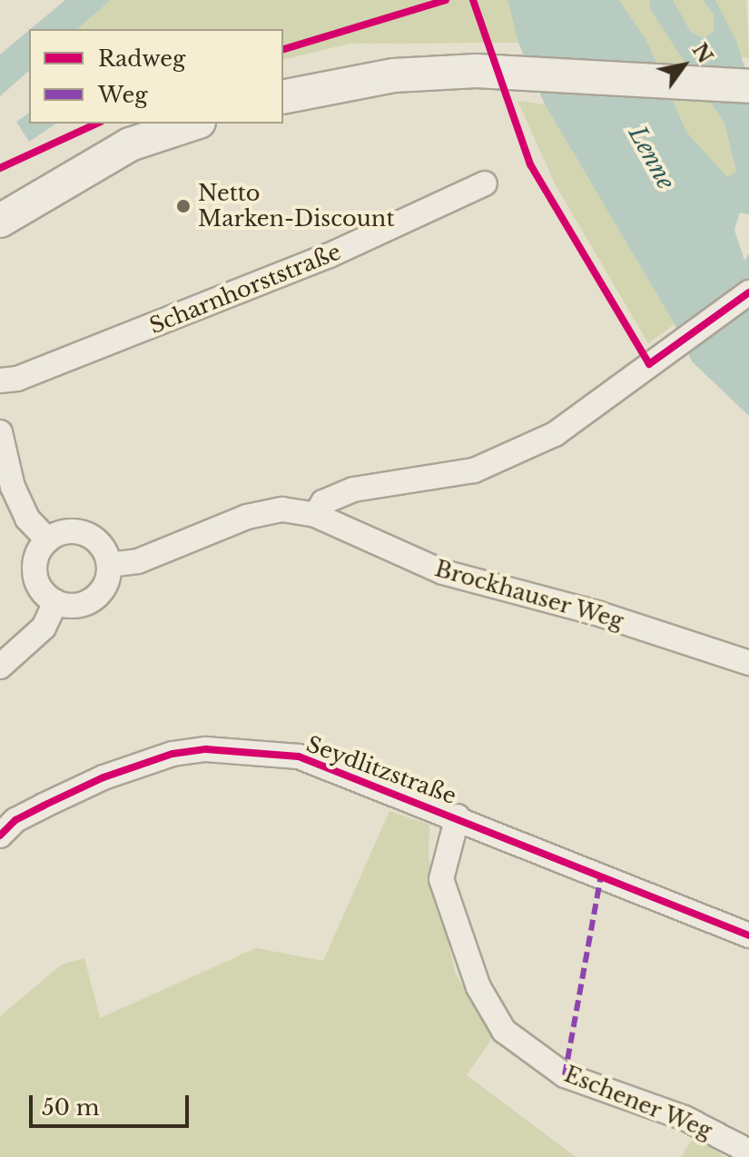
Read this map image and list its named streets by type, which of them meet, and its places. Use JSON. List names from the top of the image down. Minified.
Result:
{"streets":{"street":["Scharnhorststraße","Brockhauser Weg","Seydlitzstraße","Eschener Weg"]},"crossings":[["Seydlitzstraße","Eschener Weg"]],"water":["Lenne"],"places":["Netto Marken-Discount"],"legend":["Radweg","Weg"],"scale_bar":"50 m","north":"top right"}
